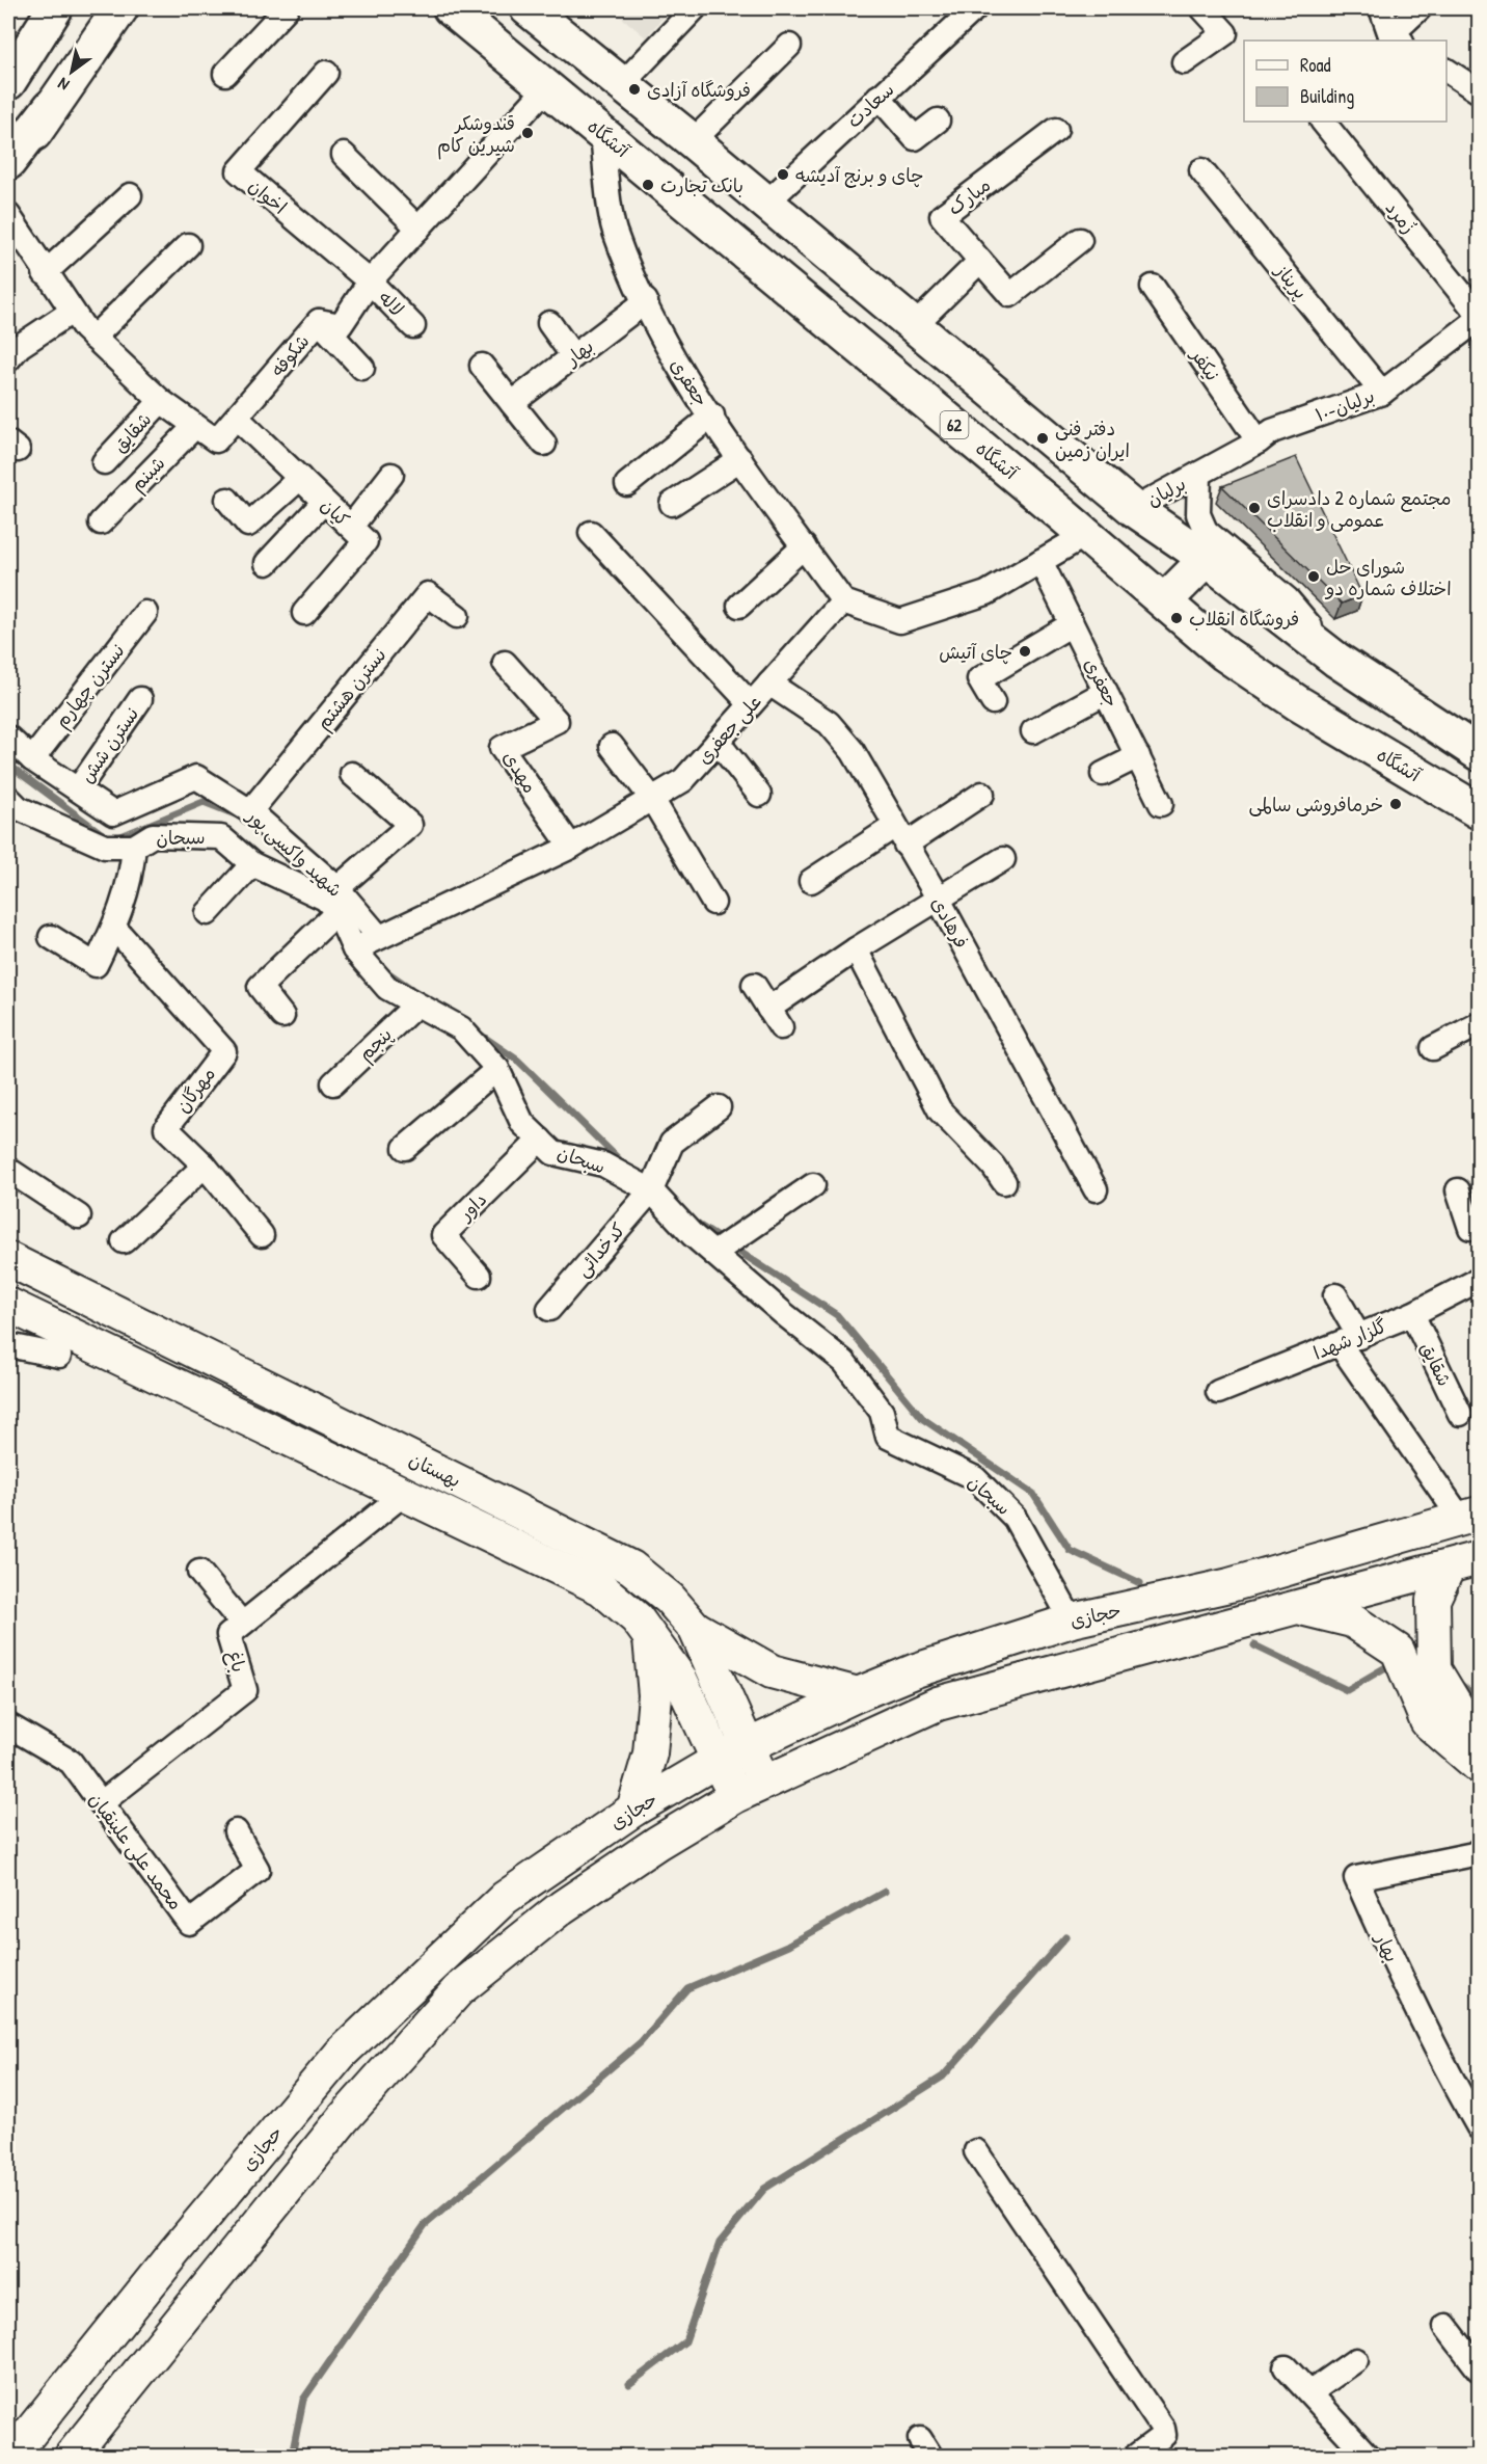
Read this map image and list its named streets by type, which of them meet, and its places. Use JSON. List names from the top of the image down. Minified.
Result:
{"streets":{"main road":["آتشگاه","62","بهستان","حجازی"],"street":["سعادت","اخوان","مبارک","زُمرد","پریناز","لاله","بهار","شکوفه","نیکفر","جعفری","۱۰-برلیان","شقایق","شبنم","برلیان","کیان","نسترن چهارم","نسترن هشتم","علی جعفری","نسترن شش","مهدی","سبحان","شهید واکسی پور","فرهادی","پنجم","مهرگان","داور","کدخدائی","گلزار شهدا","باغ","محمد علی علینقیان"]},"crossings":[["آتشگاه","شکوفه"],["آتشگاه","جعفری"],["اخوان","لاله"],["اخوان","شکوفه"],["زُمرد","۱۰-برلیان"],["پریناز","۱۰-برلیان"],["لاله","شکوفه"],["بهار","جعفری"],["شکوفه","شقایق"],["شکوفه","شبنم"],["شکوفه","کیان"],["نیکفر","۱۰-برلیان"],["جعفری","علی جعفری"],["۱۰-برلیان","برلیان"],["شقایق","گلزار شهدا"],["نسترن چهارم","شهید واکسی پور"],["نسترن هشتم","شهید واکسی پور"],["علی جعفری","مهدی"],["علی جعفری","سبحان"],["علی جعفری","شهید واکسی پور"],["علی جعفری","فرهادی"],["نسترن شش","شهید واکسی پور"],["سبحان","پنجم"],["سبحان","داور"],["سبحان","کدخدائی"],["سبحان","حجازی"],["بهستان","حجازی"],["بهستان","باغ"],["باغ","محمد علی علینقیان"]],"places":["فروشگاه آزادی","قندوشکر شیرین کام","چای و برنج آدیشه","بانک تجارت","دفتر فنی ایران زمین","مجتمع شماره 2 دادسرای عمومی و انقلاب","شورای حل اختلاف شماره دو","فروشگاه انقلاب","چای آتیش","خرمافروشی سالمی"],"legend":["Road","Building"],"north":"bottom left"}
